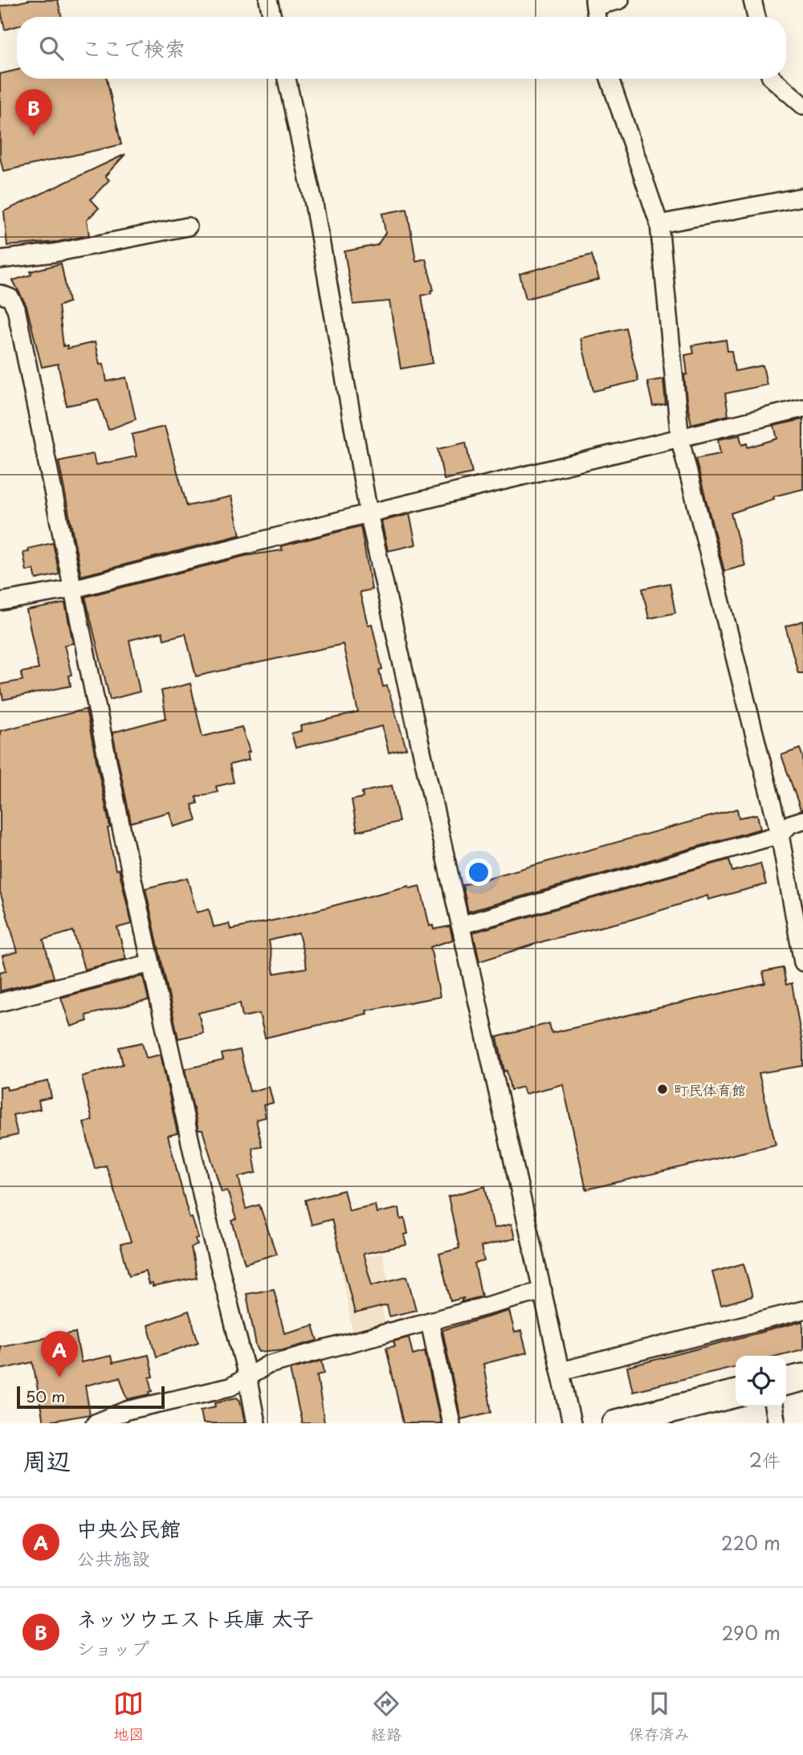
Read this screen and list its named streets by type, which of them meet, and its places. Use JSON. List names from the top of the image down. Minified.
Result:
{"places":["町民体育館"],"scale_bar":"50 m","page":{"search":"ここで検索","pins":["B","A"],"scale":"50 m","heading":["周辺","2件"],"list":[{"mark":"A","name":"中央公民館","note":"公共施設","value":"220 m"},{"mark":"B","name":"ネッツウエスト兵庫 太子","note":"ショップ","value":"290 m"}],"nav":["地図","経路","保存済み"]}}
